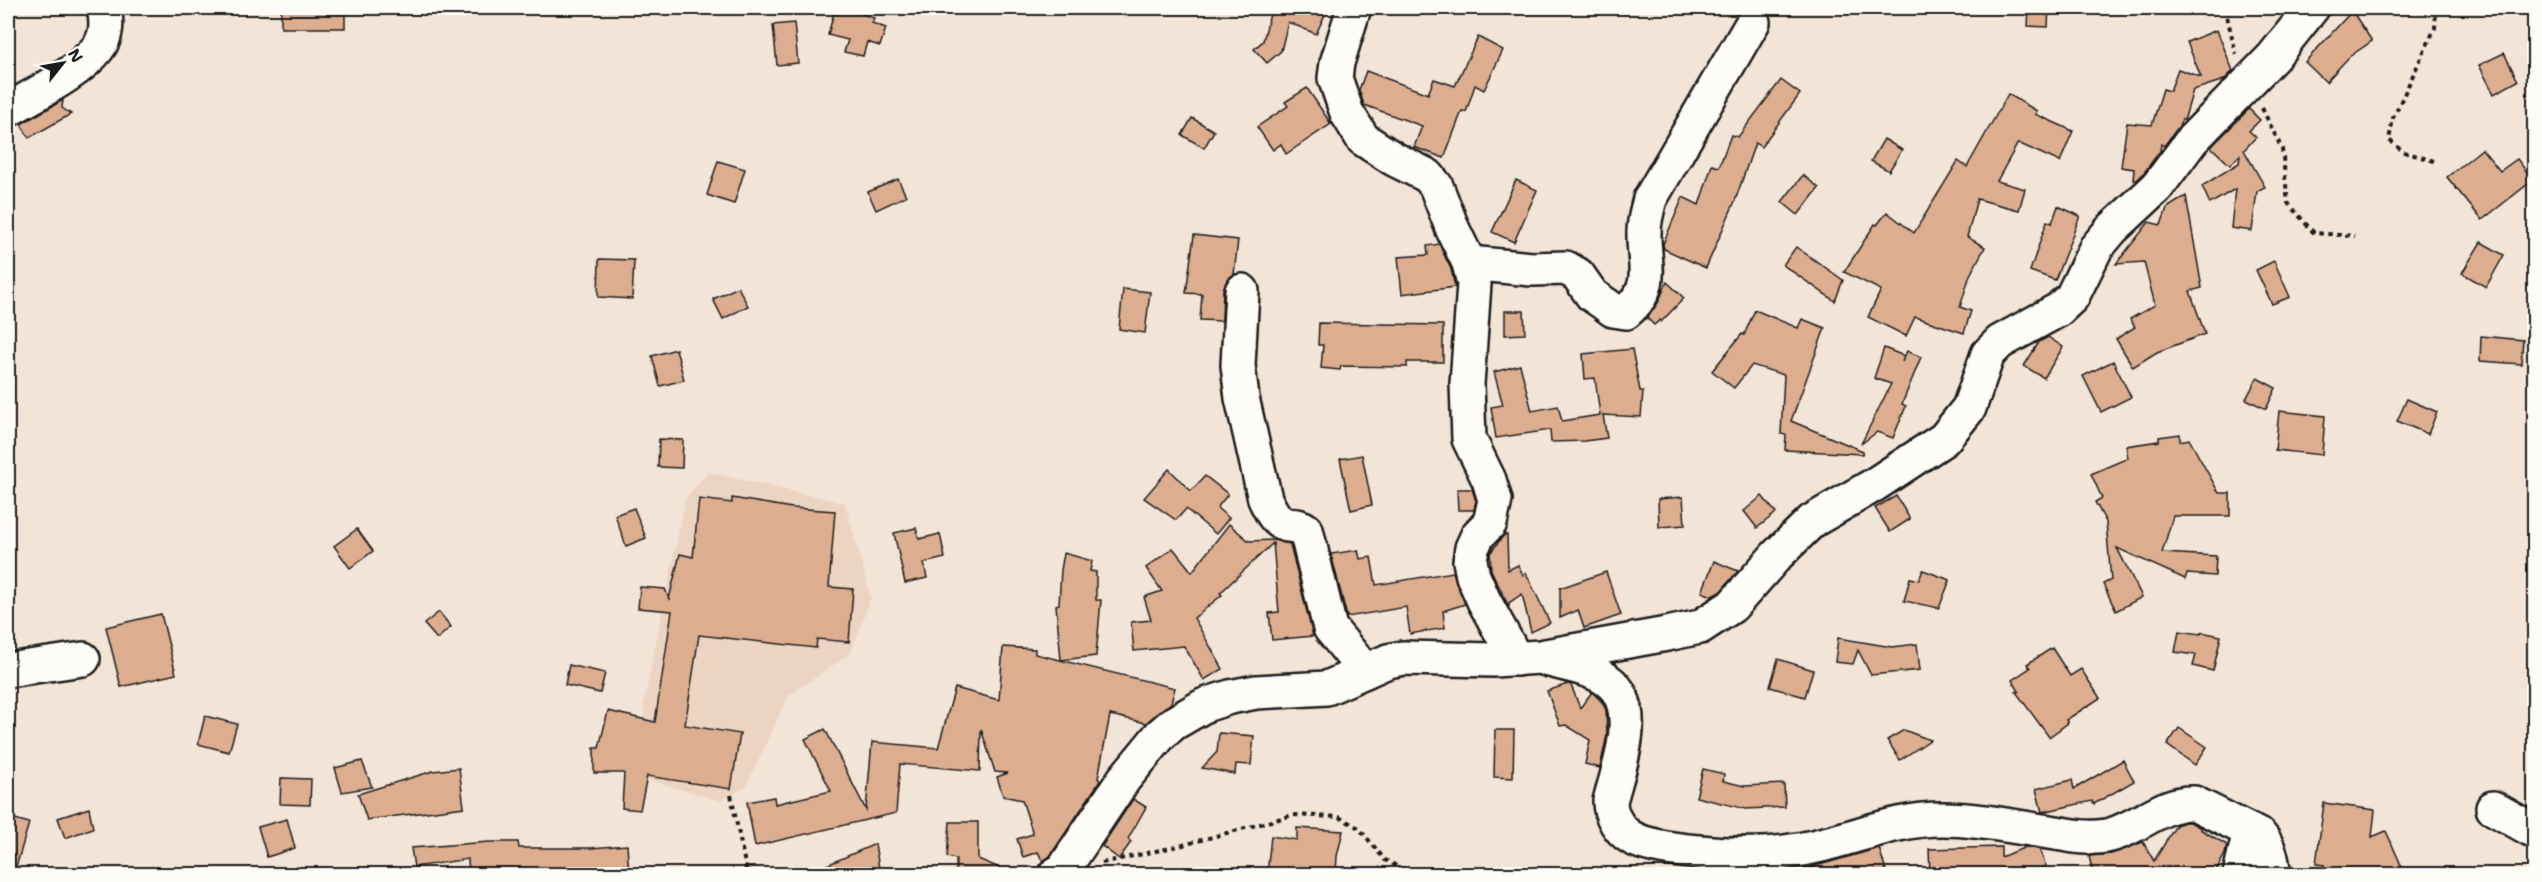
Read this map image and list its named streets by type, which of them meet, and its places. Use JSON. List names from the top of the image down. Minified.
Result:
{"north":"top right"}
